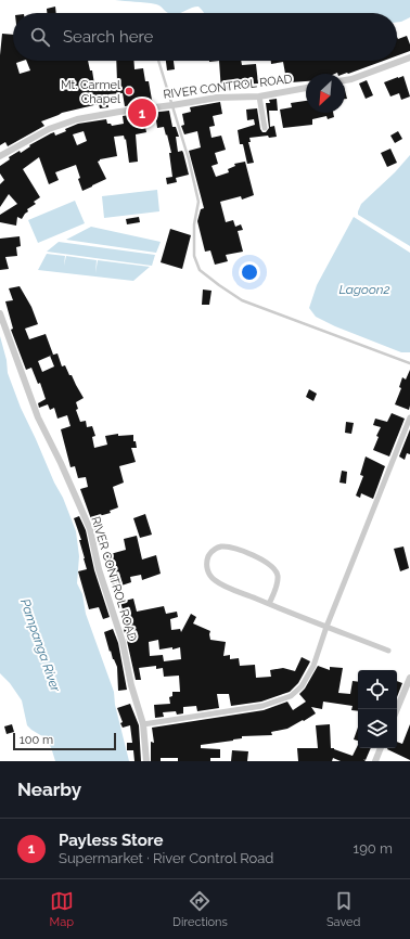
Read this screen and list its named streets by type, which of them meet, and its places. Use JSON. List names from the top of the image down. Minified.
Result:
{"streets":{"street":["RIVER CONTROL ROAD"]},"water":["Lagoon2","Pampanga River"],"places":["Mt. Carmel Chapel"],"scale_bar":"100 m","north":"bottom left","page":{"search":"Search here","pins":"1","scale":"100 m","heading":"Nearby","list":[{"mark":"1","name":"Payless Store","note":"Supermarket · River Control Road","value":"190 m"}],"nav":["Map","Directions","Saved"]}}
